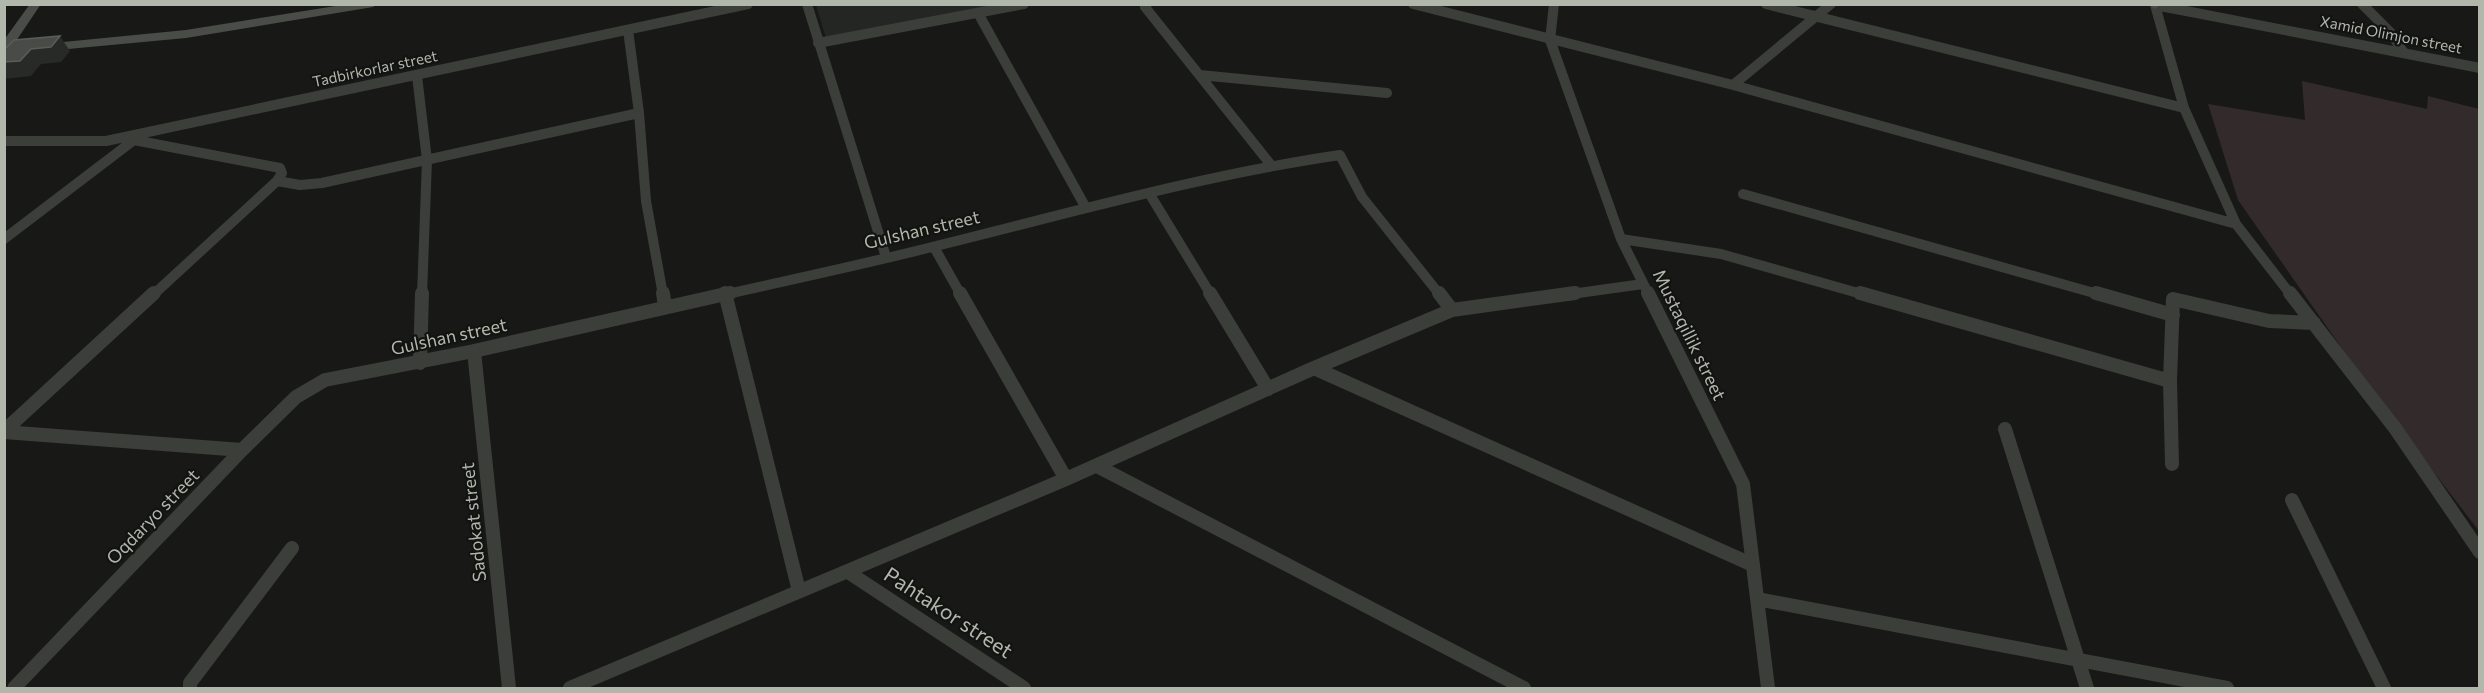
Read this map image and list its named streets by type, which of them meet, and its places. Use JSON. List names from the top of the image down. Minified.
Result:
{"streets":{"street":["Xamid Olimjon street","Tadbirkorlar street","Gulshan street","Mustaqillik street","Oqdaryo street","Sadokat street","Pahtakor street"]},"crossings":[["Gulshan street","Oqdaryo street"],["Gulshan street","Sadokat street"]]}
